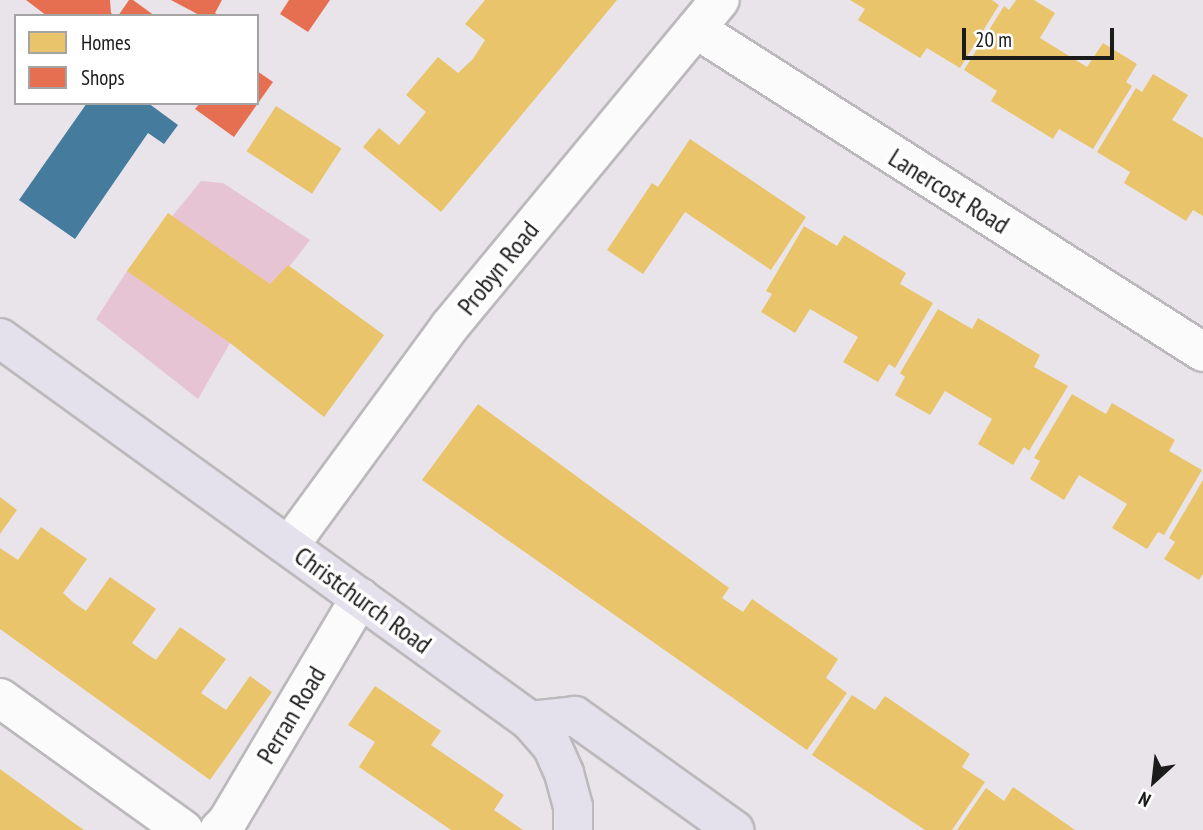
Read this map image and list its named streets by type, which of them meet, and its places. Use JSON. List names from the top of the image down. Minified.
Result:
{"streets":{"highway":["Christchurch Road"],"street":["Lanercost Road","Probyn Road","Perran Road"]},"crossings":[["Lanercost Road","Probyn Road"],["Probyn Road","Christchurch Road"],["Christchurch Road","Perran Road"]],"legend":["Homes","Shops"],"scale_bar":"20 m","north":"bottom left"}
